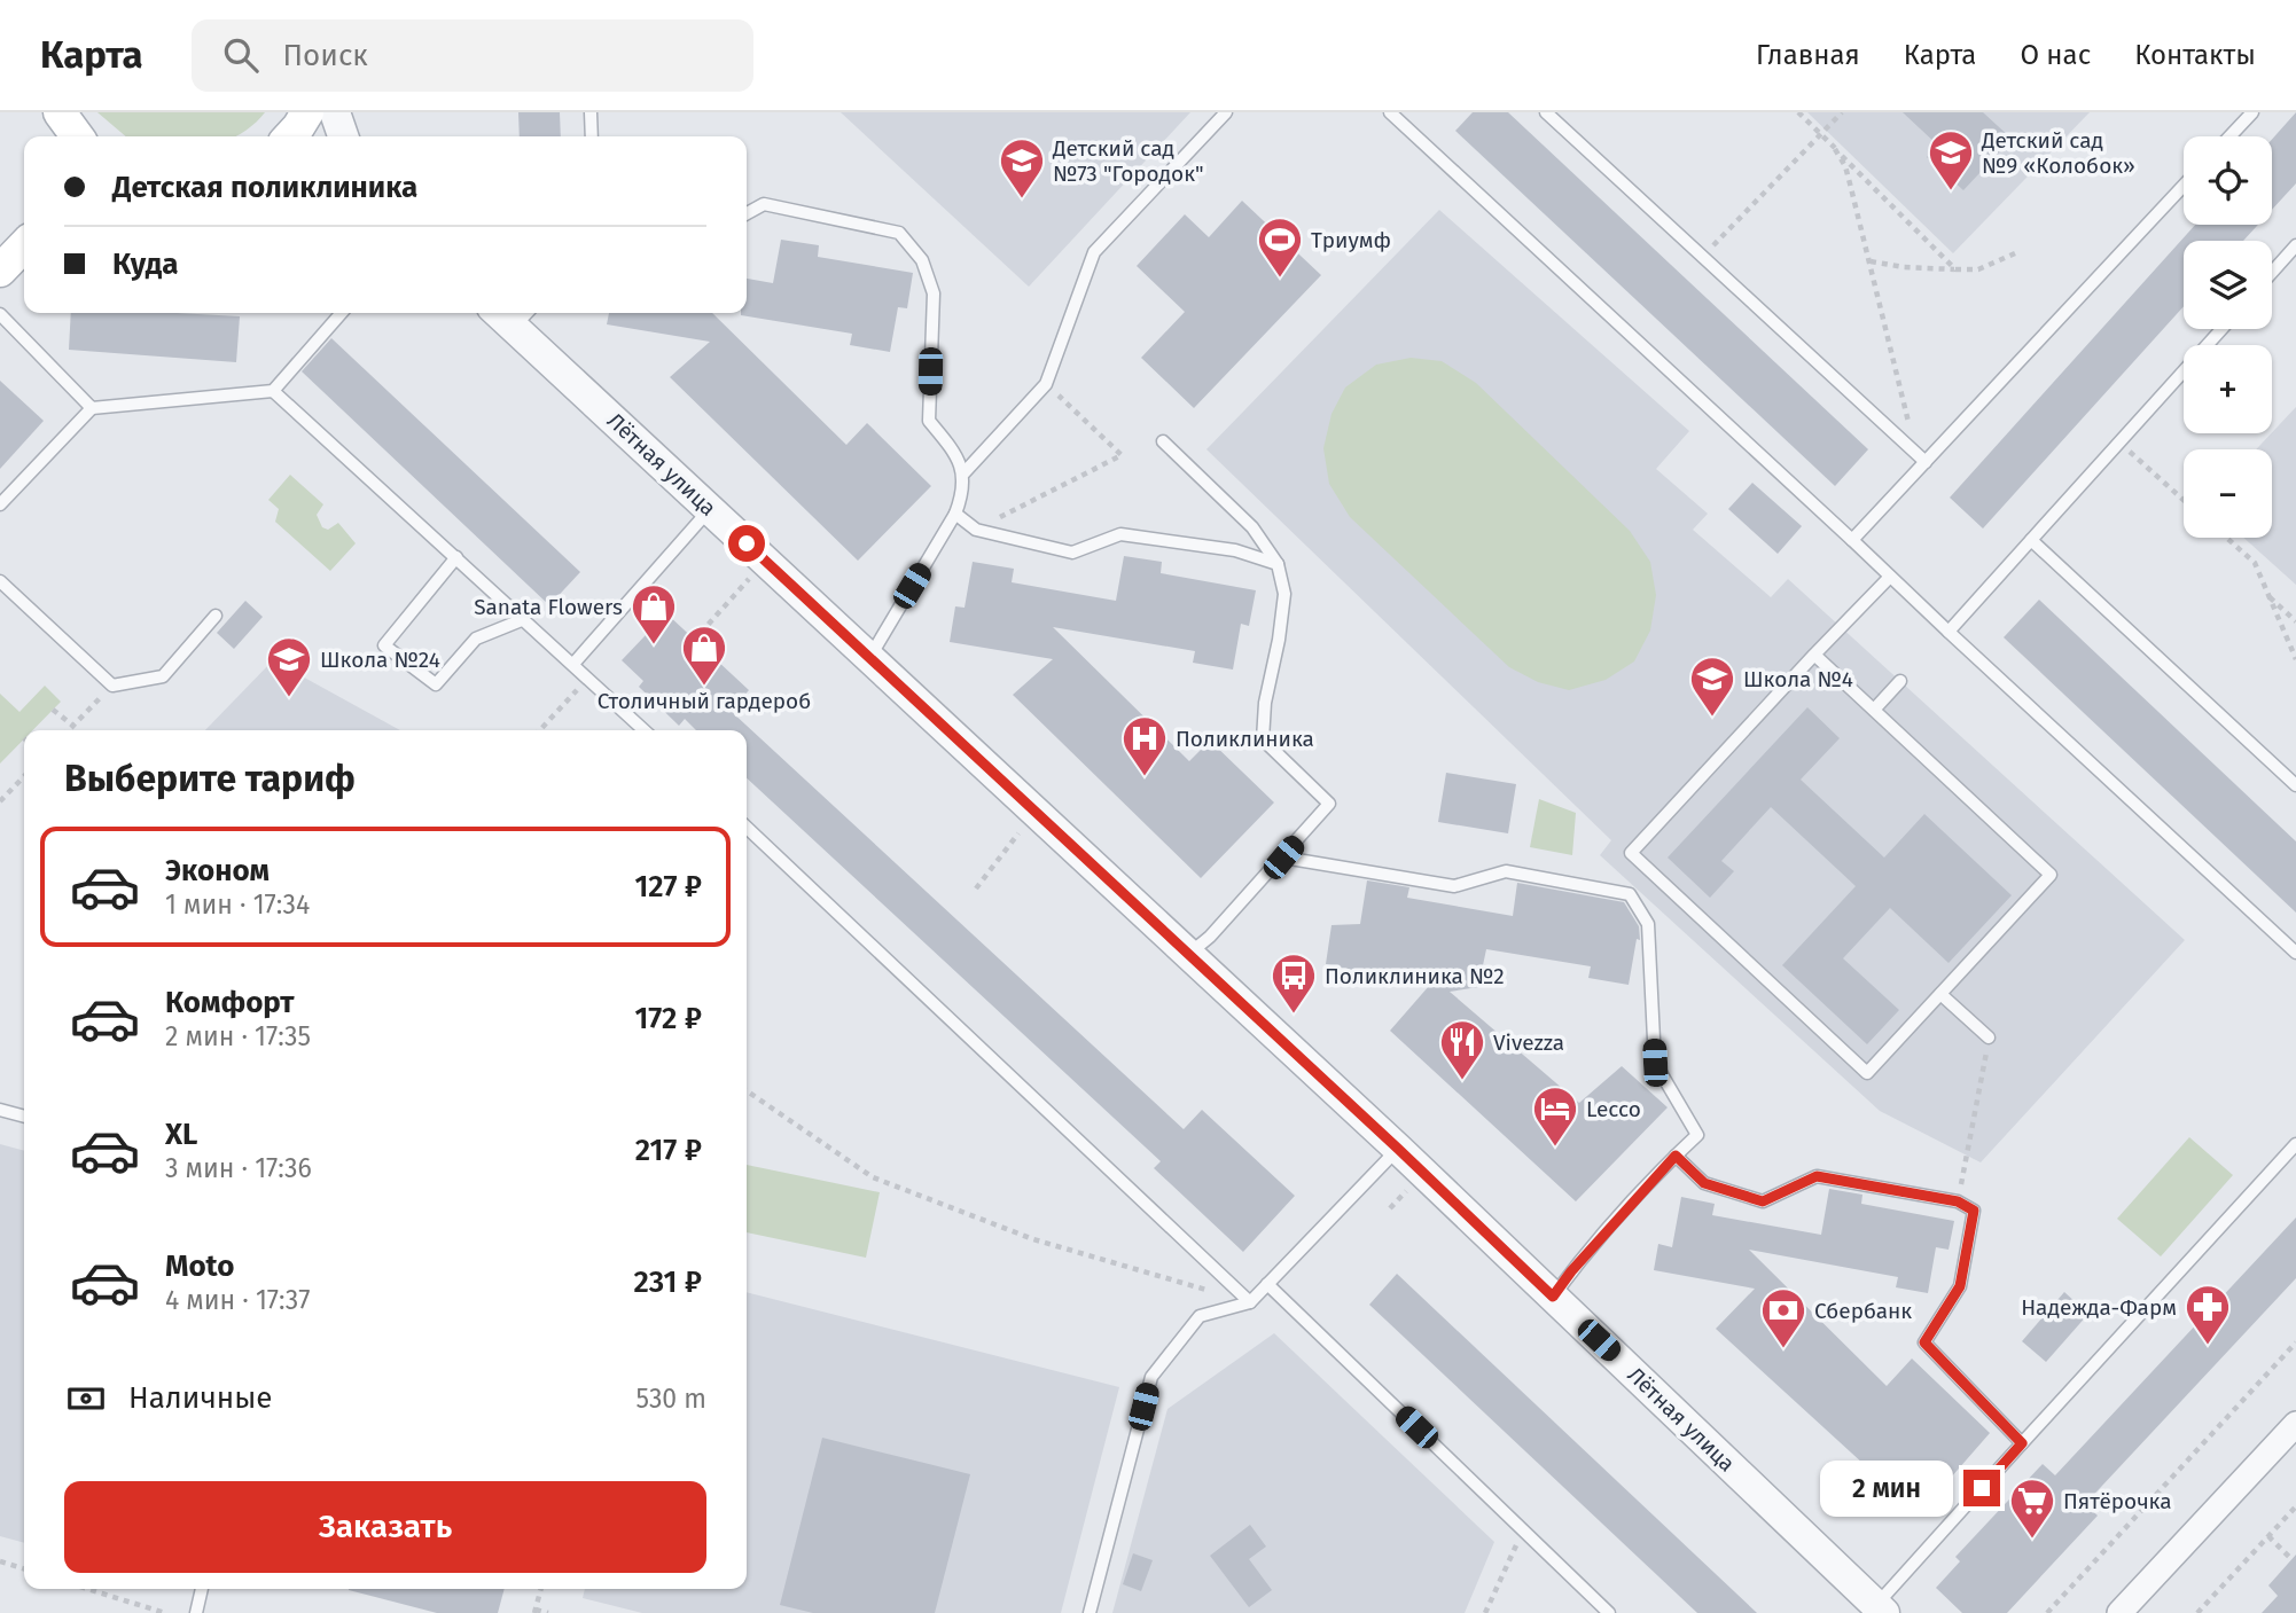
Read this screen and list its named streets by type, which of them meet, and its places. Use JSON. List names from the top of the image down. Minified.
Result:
{"streets":{"street":["Лётная улица"]},"places":{"school or university":["Детский сад №9 «Колобок»","Детский сад №73 \"Городок\"","Школа №24","Школа №4"],"sports":["Триумф"],"shop":["Sanata Flowers","Столичный гардероб"],"hospital":["Поликлиника"],"bus stop":["Поликлиника №2"],"restaurant":["Vivezza"],"hotel":["Lecco"],"pharmacy":["Надежда-Фарм"],"bank":["Сбербанк"],"supermarket":["Пятёрочка"]},"page":{"header":"Карта","search":"Поиск","nav":["Главная","Карта","О нас","Контакты"],"map_buttons":["+","−"],"banner":["Детская поликлиника","Куда"],"heading":"Выберите тариф","list":[{"name":"Эконом","note":"1 мин · 17:34","value":"127 ₽"},{"name":"Комфорт","note":"2 мин · 17:35","value":"172 ₽"},{"name":"XL","note":"3 мин · 17:36","value":"217 ₽"},{"name":"Moto","note":"4 мин · 17:37","value":"231 ₽"}],"pay":["Наличные","530 m"],"bubble":"2 мин","buttons":"Заказать"}}
